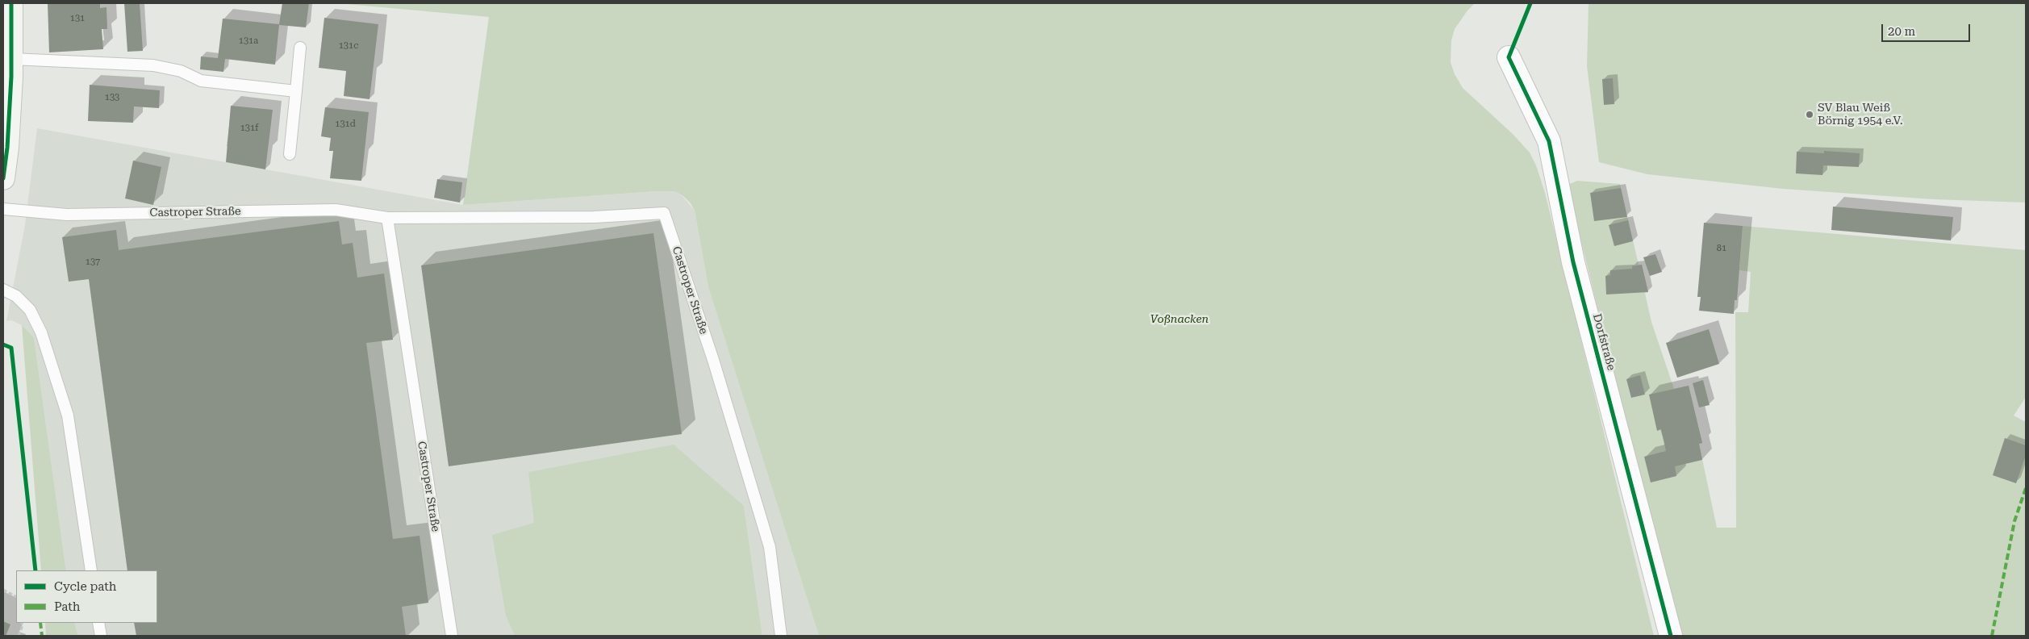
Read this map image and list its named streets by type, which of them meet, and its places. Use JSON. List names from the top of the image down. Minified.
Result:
{"streets":{"street":["Dorfstraße"],"lane":["Castroper Straße"]},"parks":["Voßnacken"],"places":["SV Blau Weiß Börnig 1954 e.V."],"house_numbers":["131","131a","131c","133","131d","131f","81","137"],"legend":["Cycle path","Path"],"scale_bar":"20 m"}
